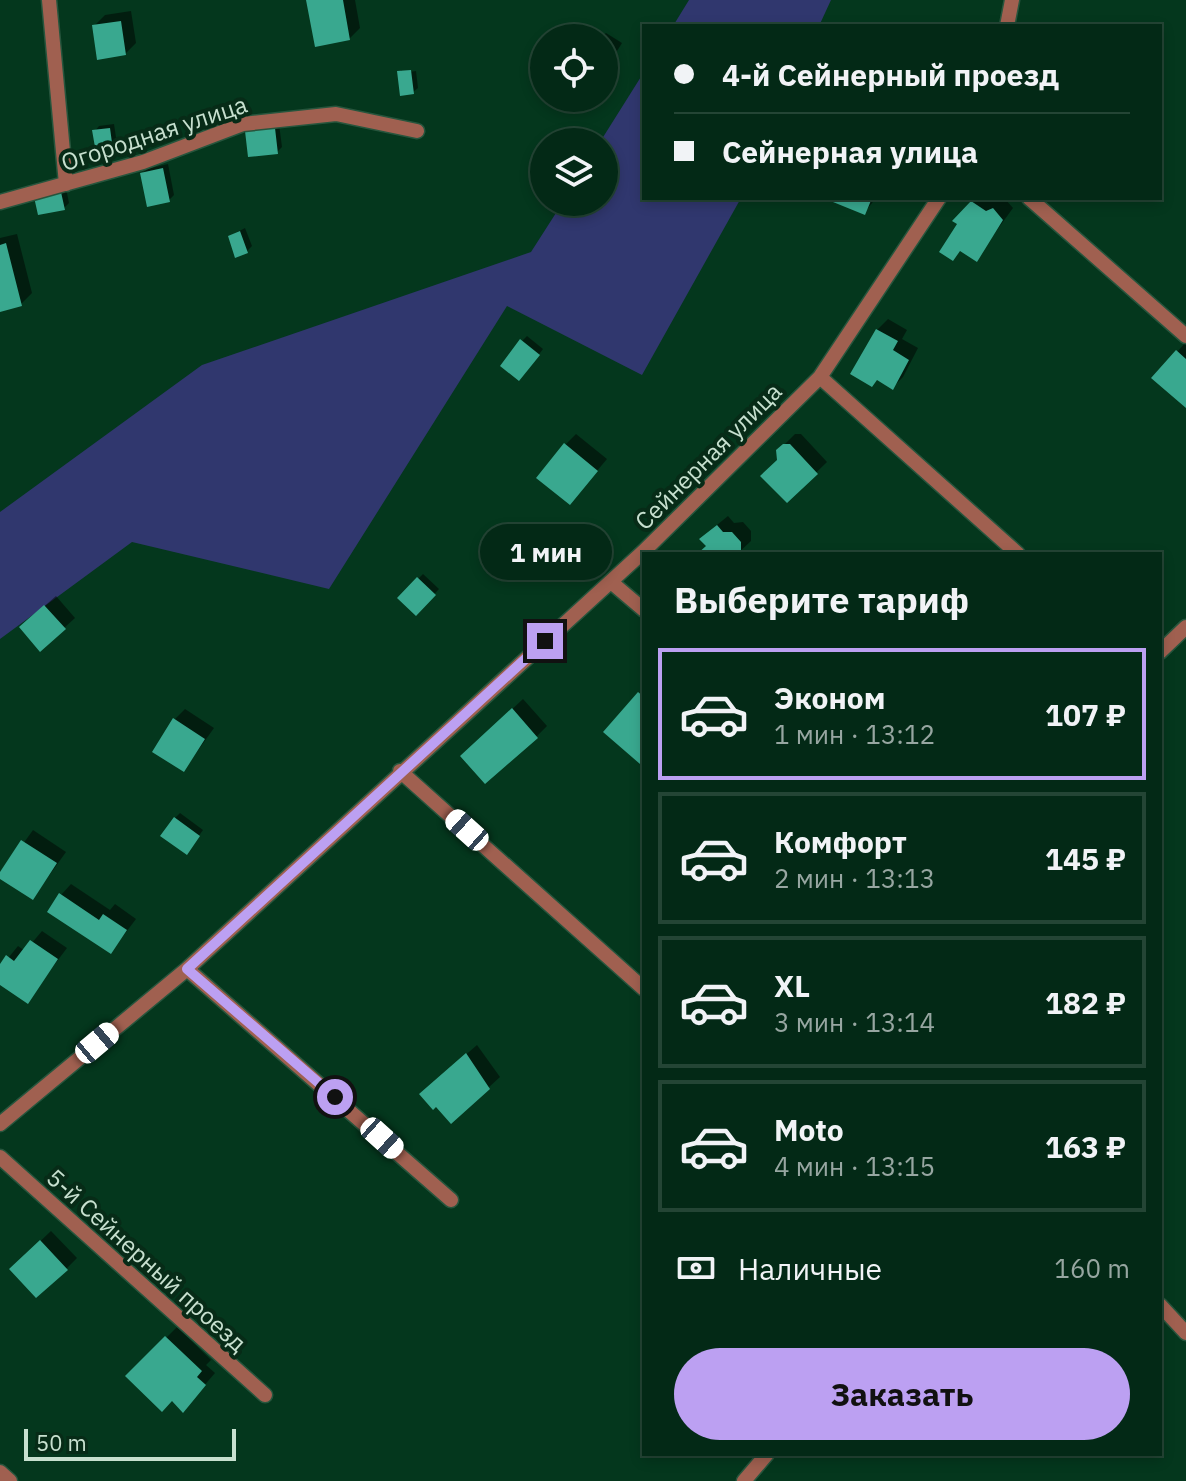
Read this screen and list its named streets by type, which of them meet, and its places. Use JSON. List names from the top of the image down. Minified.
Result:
{"streets":{"lane":["Огородная улица","Сейнерная улица","5-й Сейнерный проезд"]},"scale_bar":"50 m","page":{"banner":["4-й Сейнерный проезд","Сейнерная улица"],"bubble":"1 мин","heading":"Выберите тариф","list":[{"name":"Эконом","note":"1 мин · 13:12","value":"107 ₽"},{"name":"Комфорт","note":"2 мин · 13:13","value":"145 ₽"},{"name":"XL","note":"3 мин · 13:14","value":"182 ₽"},{"name":"Moto","note":"4 мин · 13:15","value":"163 ₽"}],"pay":["Наличные","160 m"],"buttons":"Заказать","scale":"50 m"}}
